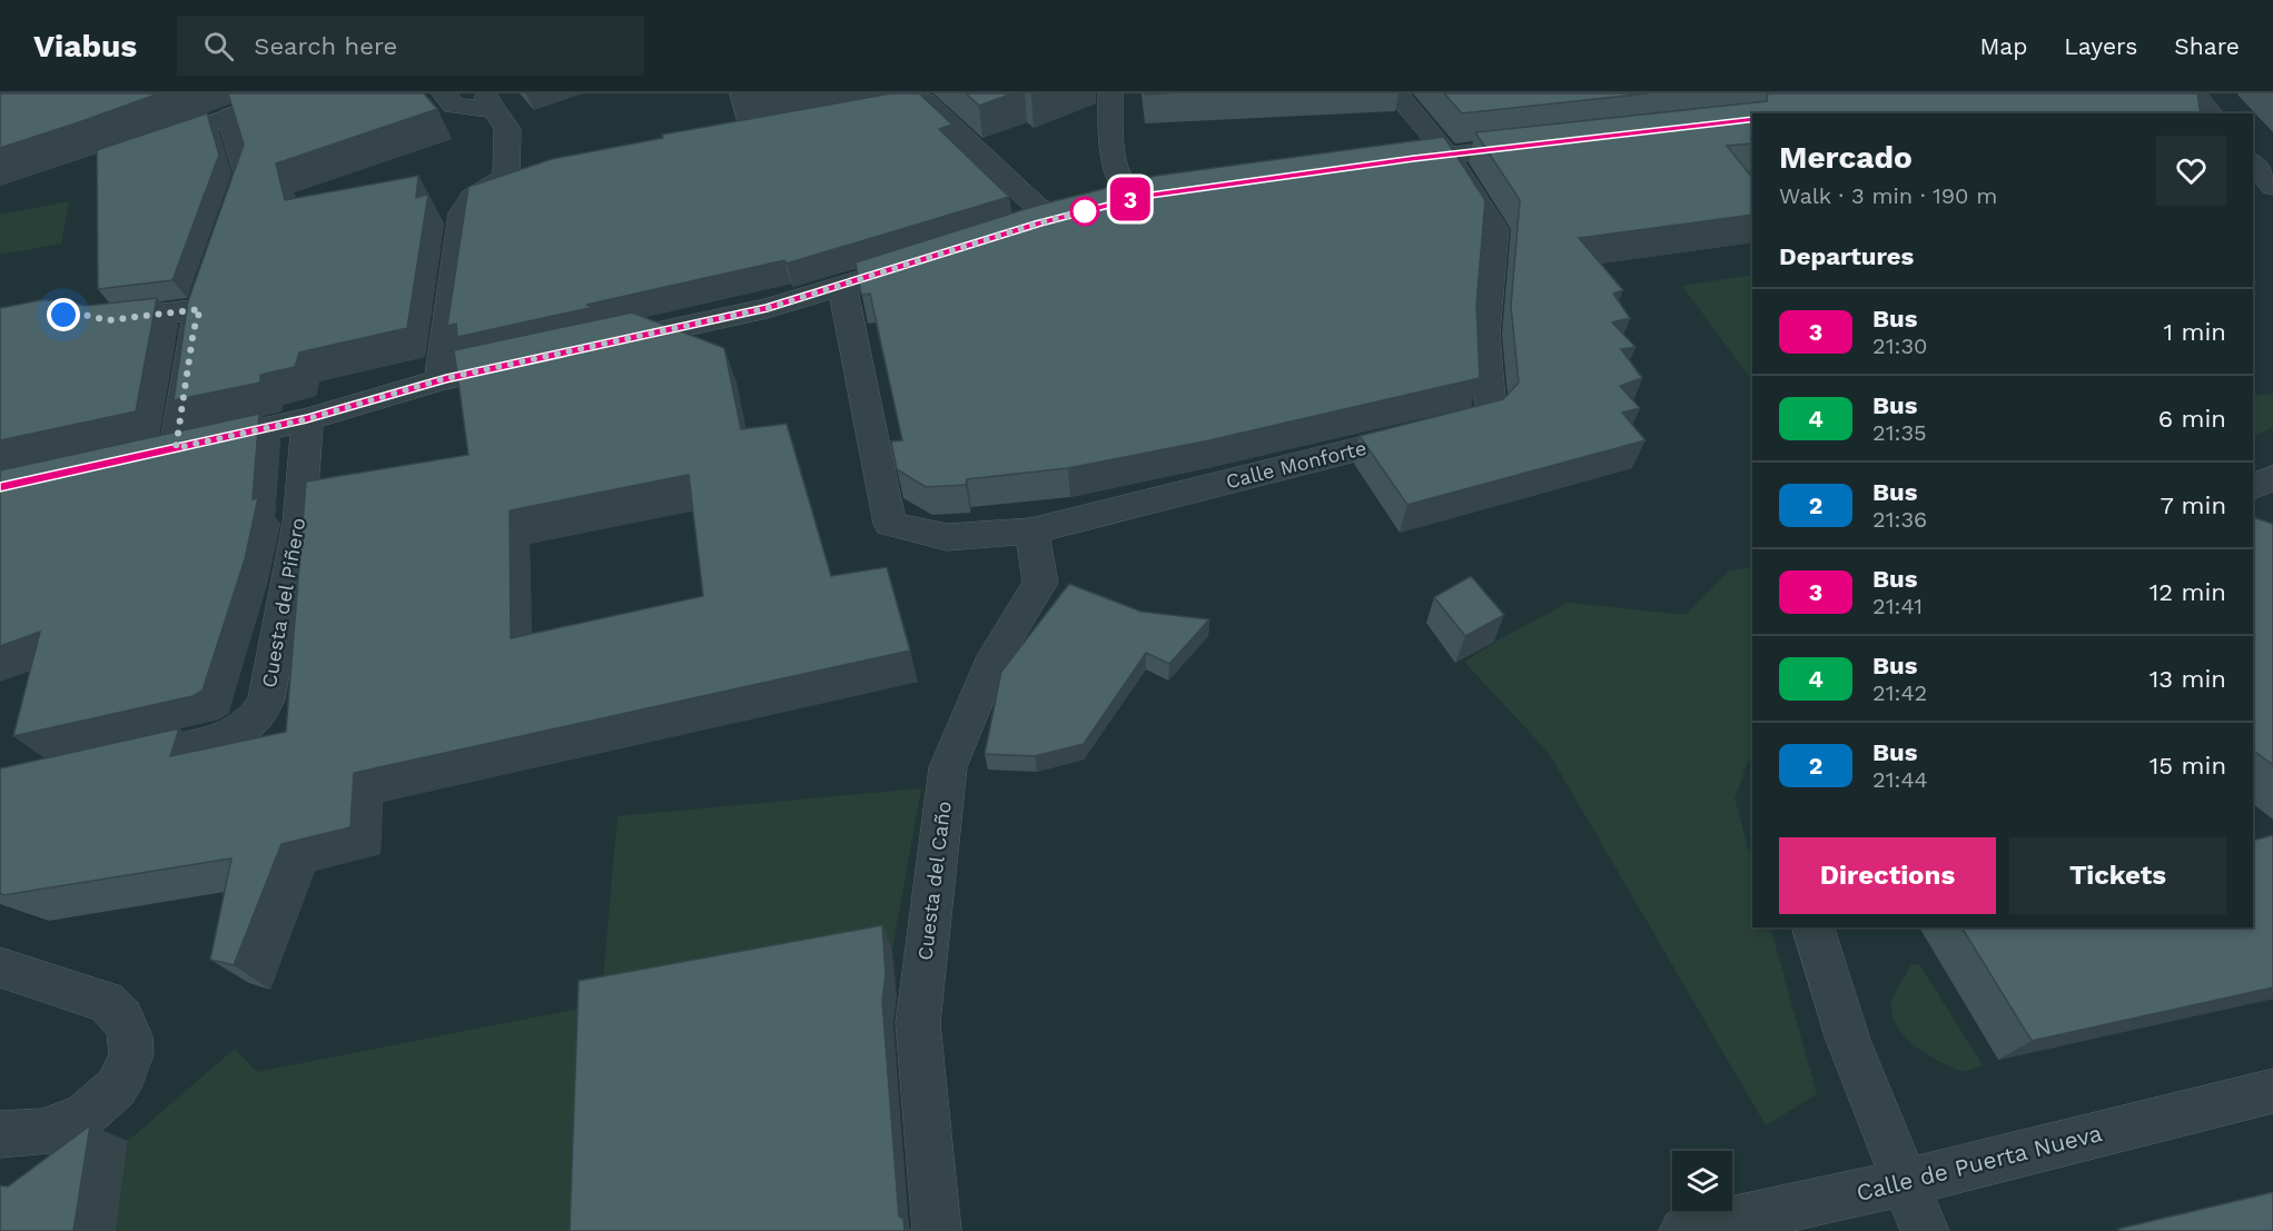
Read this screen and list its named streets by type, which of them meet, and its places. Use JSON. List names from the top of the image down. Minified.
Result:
{"streets":{"street":["Calle Monforte","Cuesta del Piñero","Cuesta del Caño","Calle de Puerta Nueva"]},"crossings":[["Calle Monforte","Cuesta del Caño"]],"lines":["bus line 3"],"page":{"header":"Viabus","search":"Search here","nav":["Map","Layers","Share"],"on_map":"3","heading":[["Mercado","Walk · 3 min · 190 m"],"Departures"],"list":[{"mark":"3","name":"Bus","note":"21:30","value":"1 min"},{"mark":"4","name":"Bus","note":"21:35","value":"6 min"},{"mark":"2","name":"Bus","note":"21:36","value":"7 min"},{"mark":"3","name":"Bus","note":"21:41","value":"12 min"},{"mark":"4","name":"Bus","note":"21:42","value":"13 min"},{"mark":"2","name":"Bus","note":"21:44","value":"15 min"}],"buttons":["Directions","Tickets"]}}
